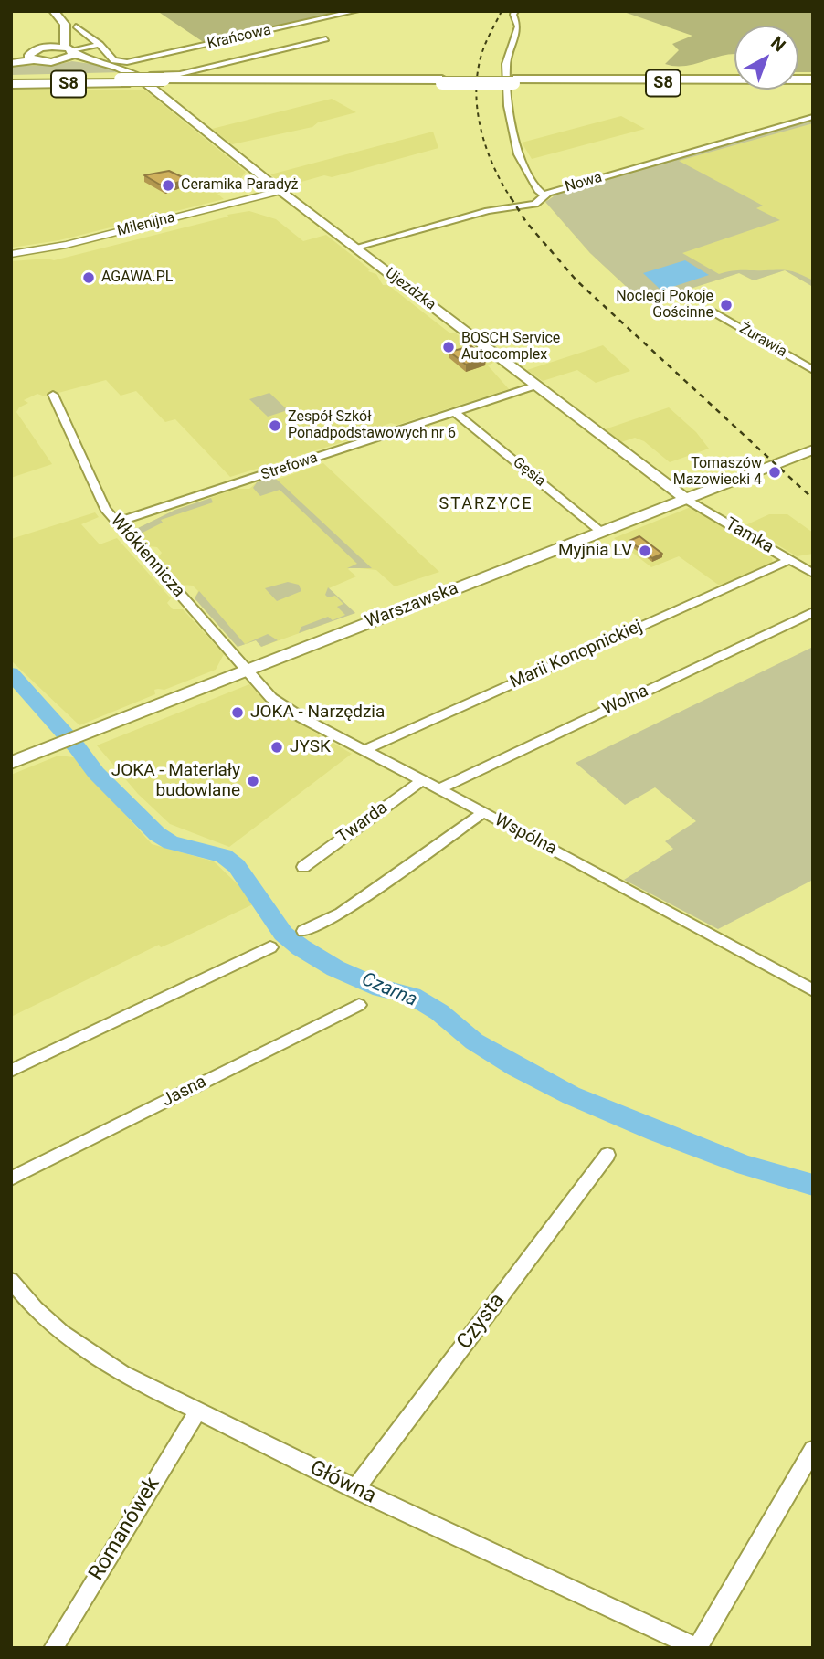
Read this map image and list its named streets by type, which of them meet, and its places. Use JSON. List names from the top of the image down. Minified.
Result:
{"streets":{"highway":["S8"],"main road":["Ujezdzka","Warszawska"],"street":["Krańcowa","Nowa","Milenijna","Żurawia","Strefowa","Gęsia","Tamka","Włókiennicza","Marii Konopnickiej","Wolna","Twarda","Wspólna","Jasna","Czysta","Główna","Romanówek"]},"crossings":[["Nowa","Ujezdzka"],["Milenijna","Ujezdzka"],["Ujezdzka","Strefowa"],["Ujezdzka","Tamka"],["Ujezdzka","Warszawska"],["Strefowa","Gęsia"],["Strefowa","Włókiennicza"],["Gęsia","Warszawska"],["Tamka","Warszawska"],["Tamka","Marii Konopnickiej"],["Włókiennicza","Warszawska"],["Włókiennicza","Wspólna"],["Warszawska","Wspólna"],["Marii Konopnickiej","Wspólna"],["Wolna","Wspólna"],["Twarda","Wspólna"],["Czysta","Główna"],["Główna","Romanówek"]],"districts":["STARZYCE"],"water":["Czarna"],"places":["Ceramika Paradyż","AGAWA.PL","Noclegi Pokoje Gościnne","BOSCH Service Autocomplex","Zespół Szkół Ponadpodstawowych nr 6","Tomaszów Mazowiecki 4","Myjnia LV","JOKA - Narzędzia","JYSK","JOKA - Materiały budowlane"],"north":"top right"}
